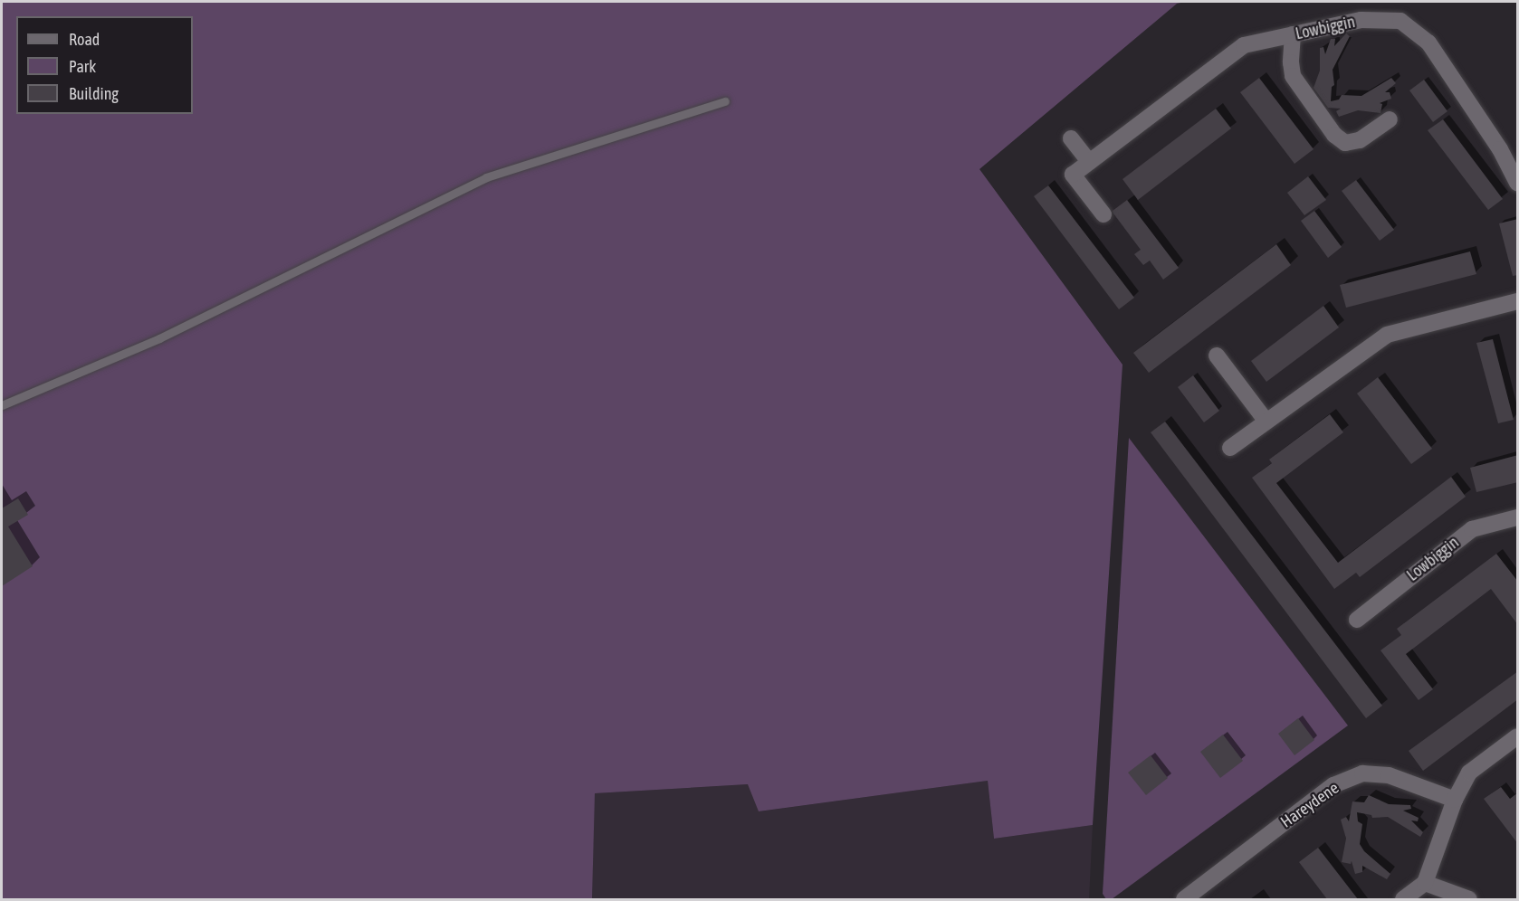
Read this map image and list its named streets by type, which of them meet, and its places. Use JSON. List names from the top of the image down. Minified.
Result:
{"streets":{"street":["Lowbiggin","Hareydene"]},"legend":["Road","Park","Building"]}
